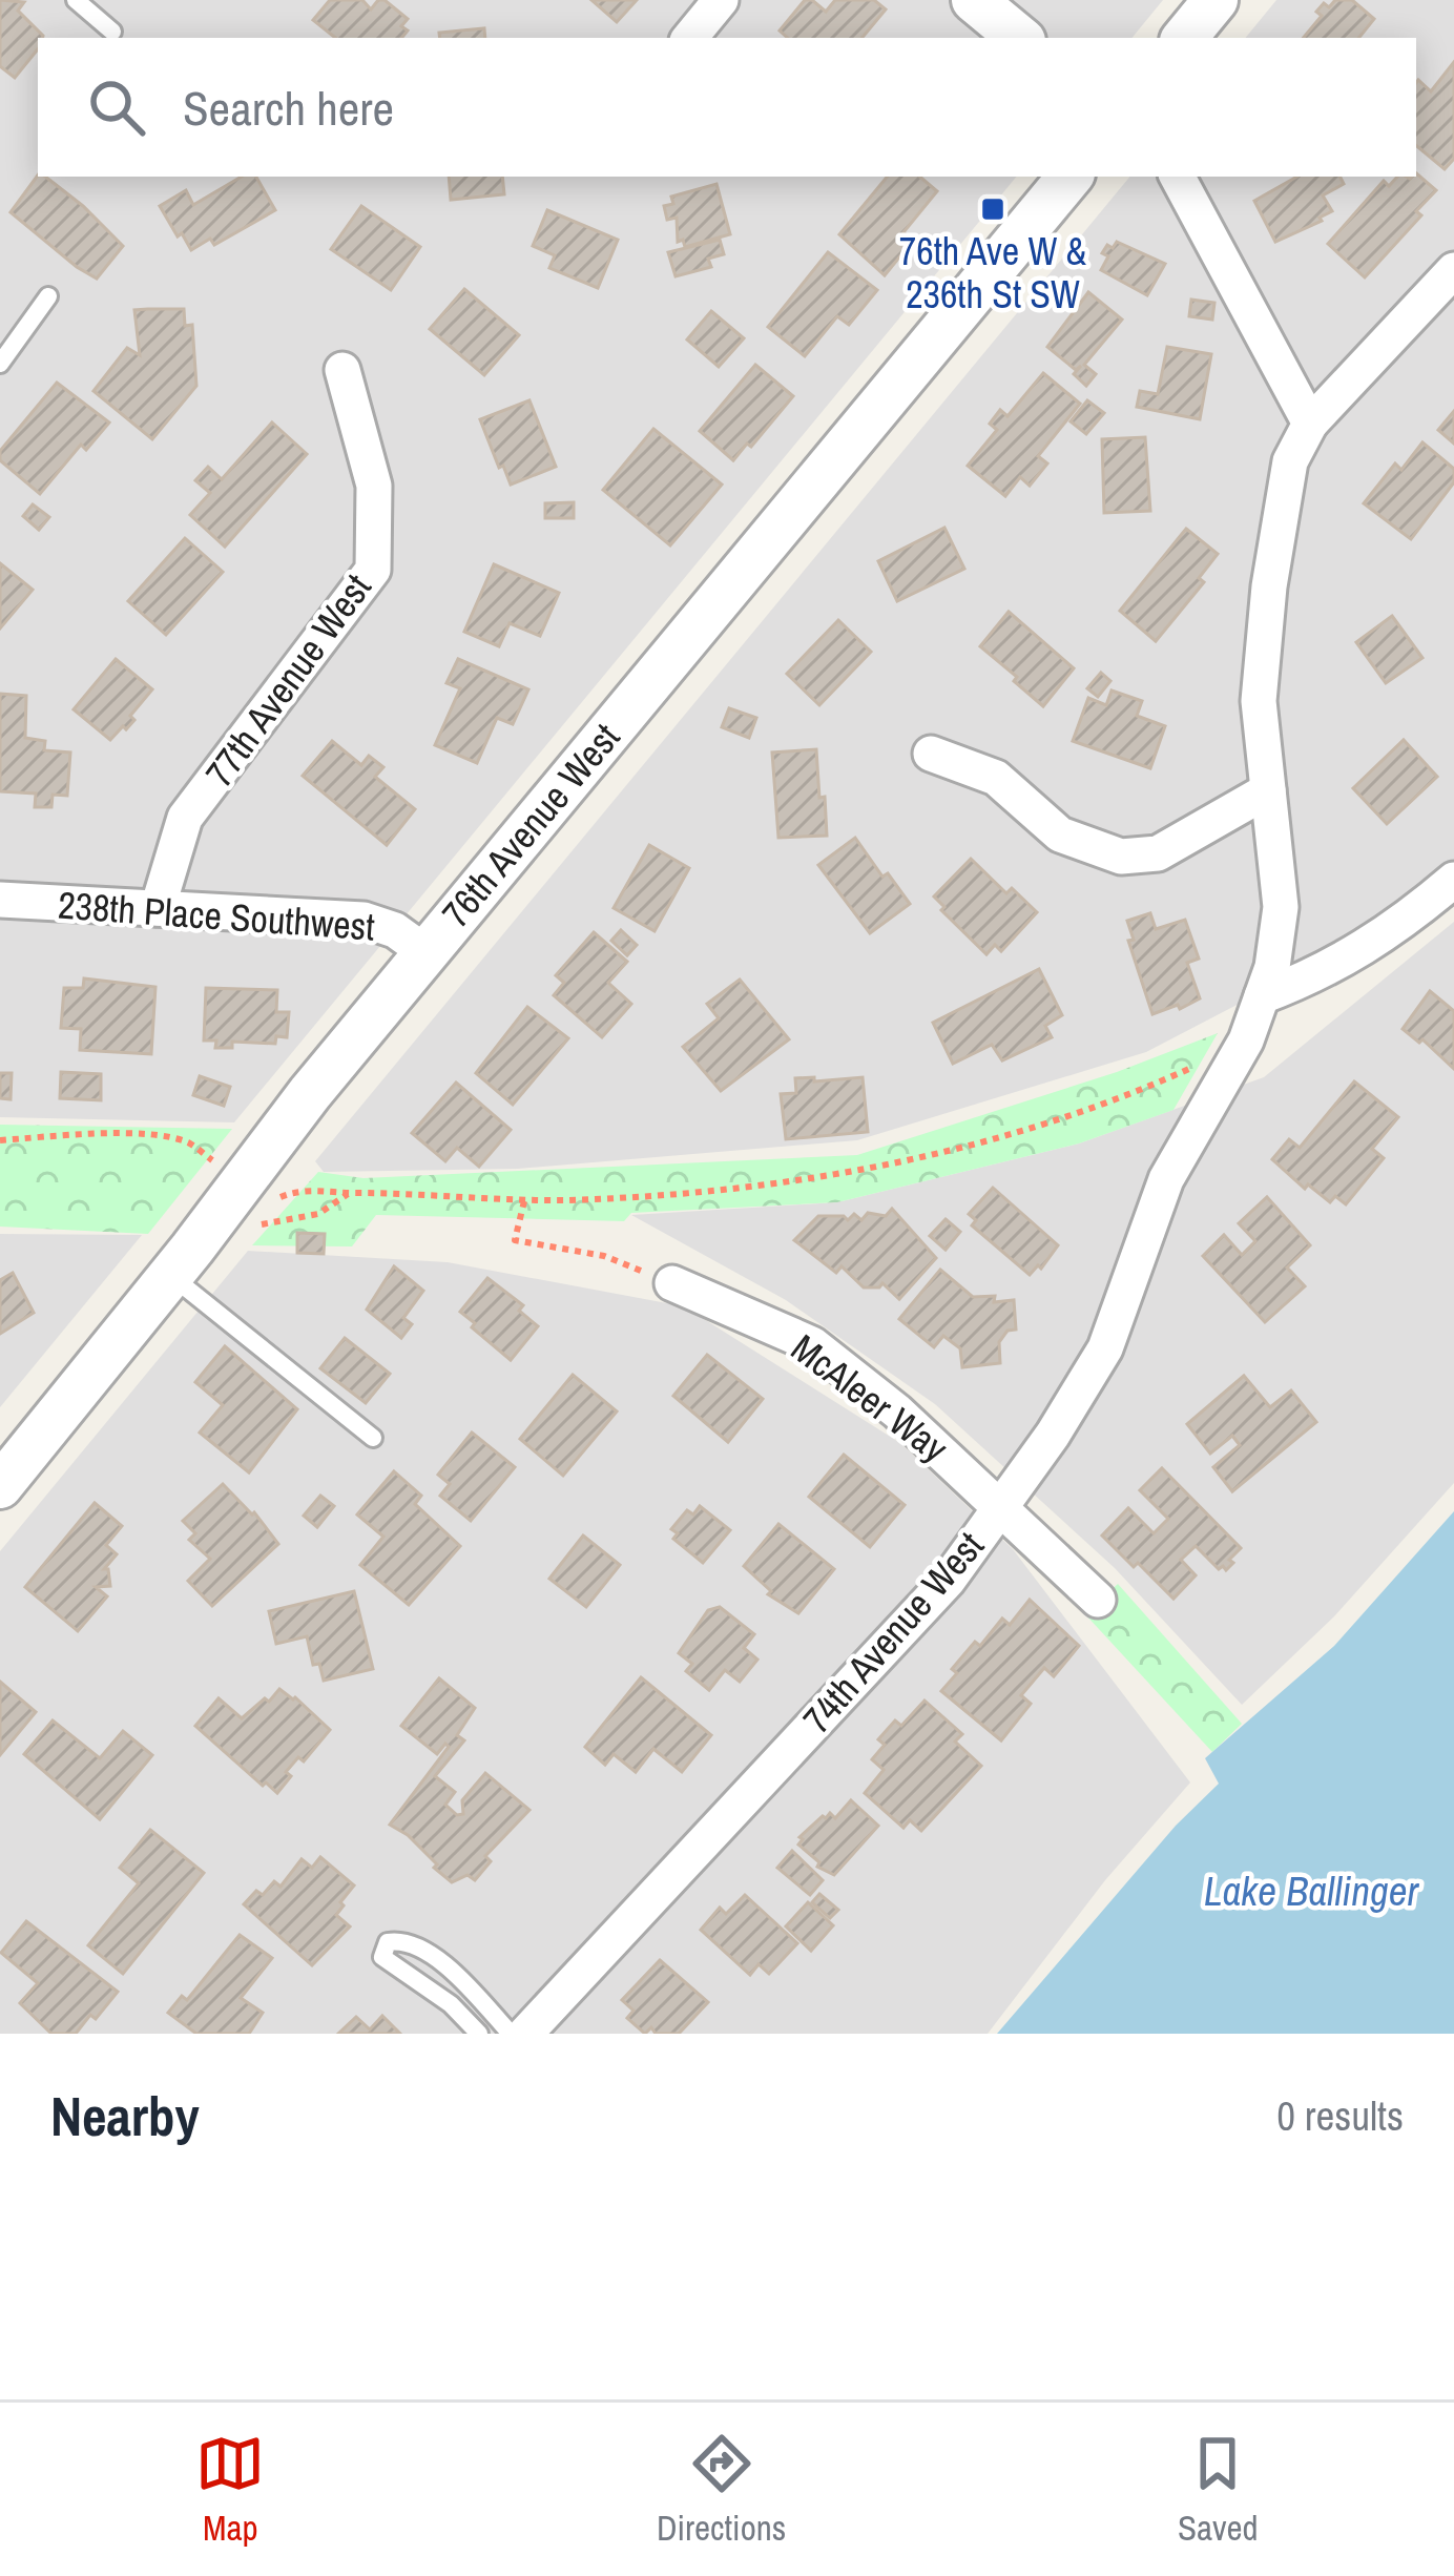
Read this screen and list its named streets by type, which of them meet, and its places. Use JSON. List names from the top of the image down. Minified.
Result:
{"streets":{"street":["77th Avenue West","76th Avenue West","238th Place Southwest","McAleer Way","74th Avenue West"]},"crossings":[["77th Avenue West","238th Place Southwest"],["76th Avenue West","238th Place Southwest"],["McAleer Way","74th Avenue West"]],"water":["Lake Ballinger"],"places":{"transit":["76th Ave W & 236th St SW"]},"page":{"search":"Search here","heading":["Nearby","0 results"],"nav":["Map","Directions","Saved"]}}
